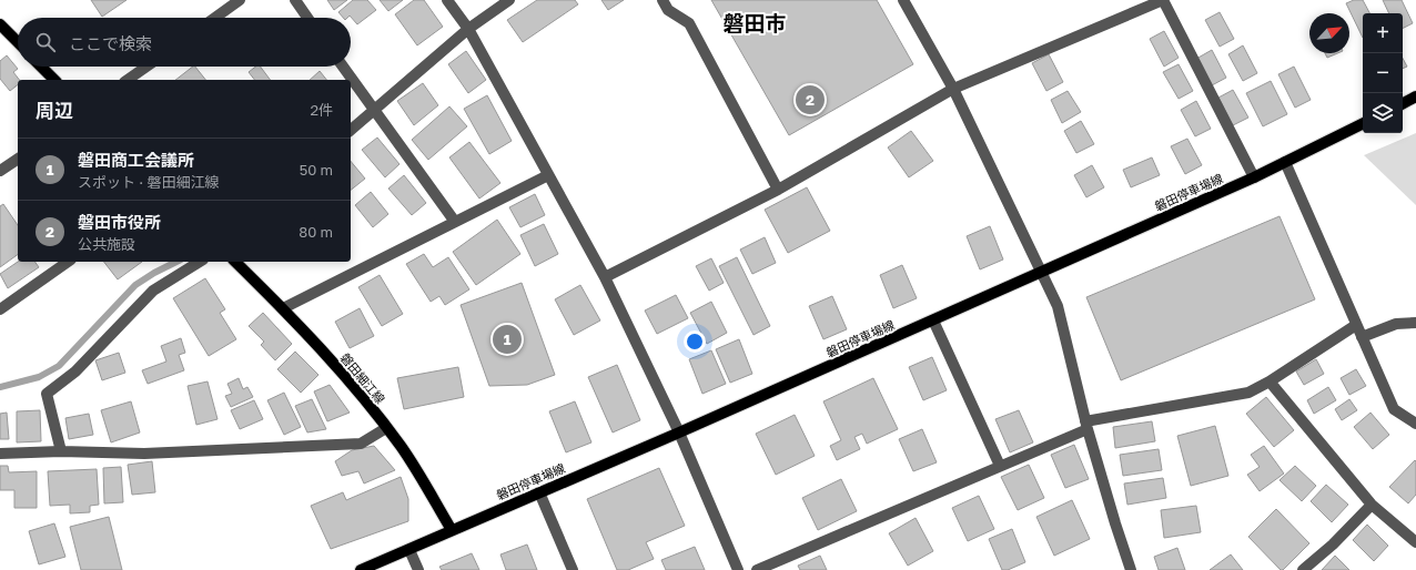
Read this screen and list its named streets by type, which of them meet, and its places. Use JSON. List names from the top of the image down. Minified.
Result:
{"streets":{"main road":["磐田停車場線","磐田細江線"]},"crossings":[["磐田停車場線","磐田細江線"]],"districts":["磐田市"],"north":"top right","page":{"map_buttons":["+","−"],"search":"ここで検索","heading":["周辺","2件"],"pins":["2","1"],"list":[{"mark":"1","name":"磐田商工会議所","note":"スポット · 磐田細江線","value":"50 m"},{"mark":"2","name":"磐田市役所","note":"公共施設","value":"80 m"}]}}
